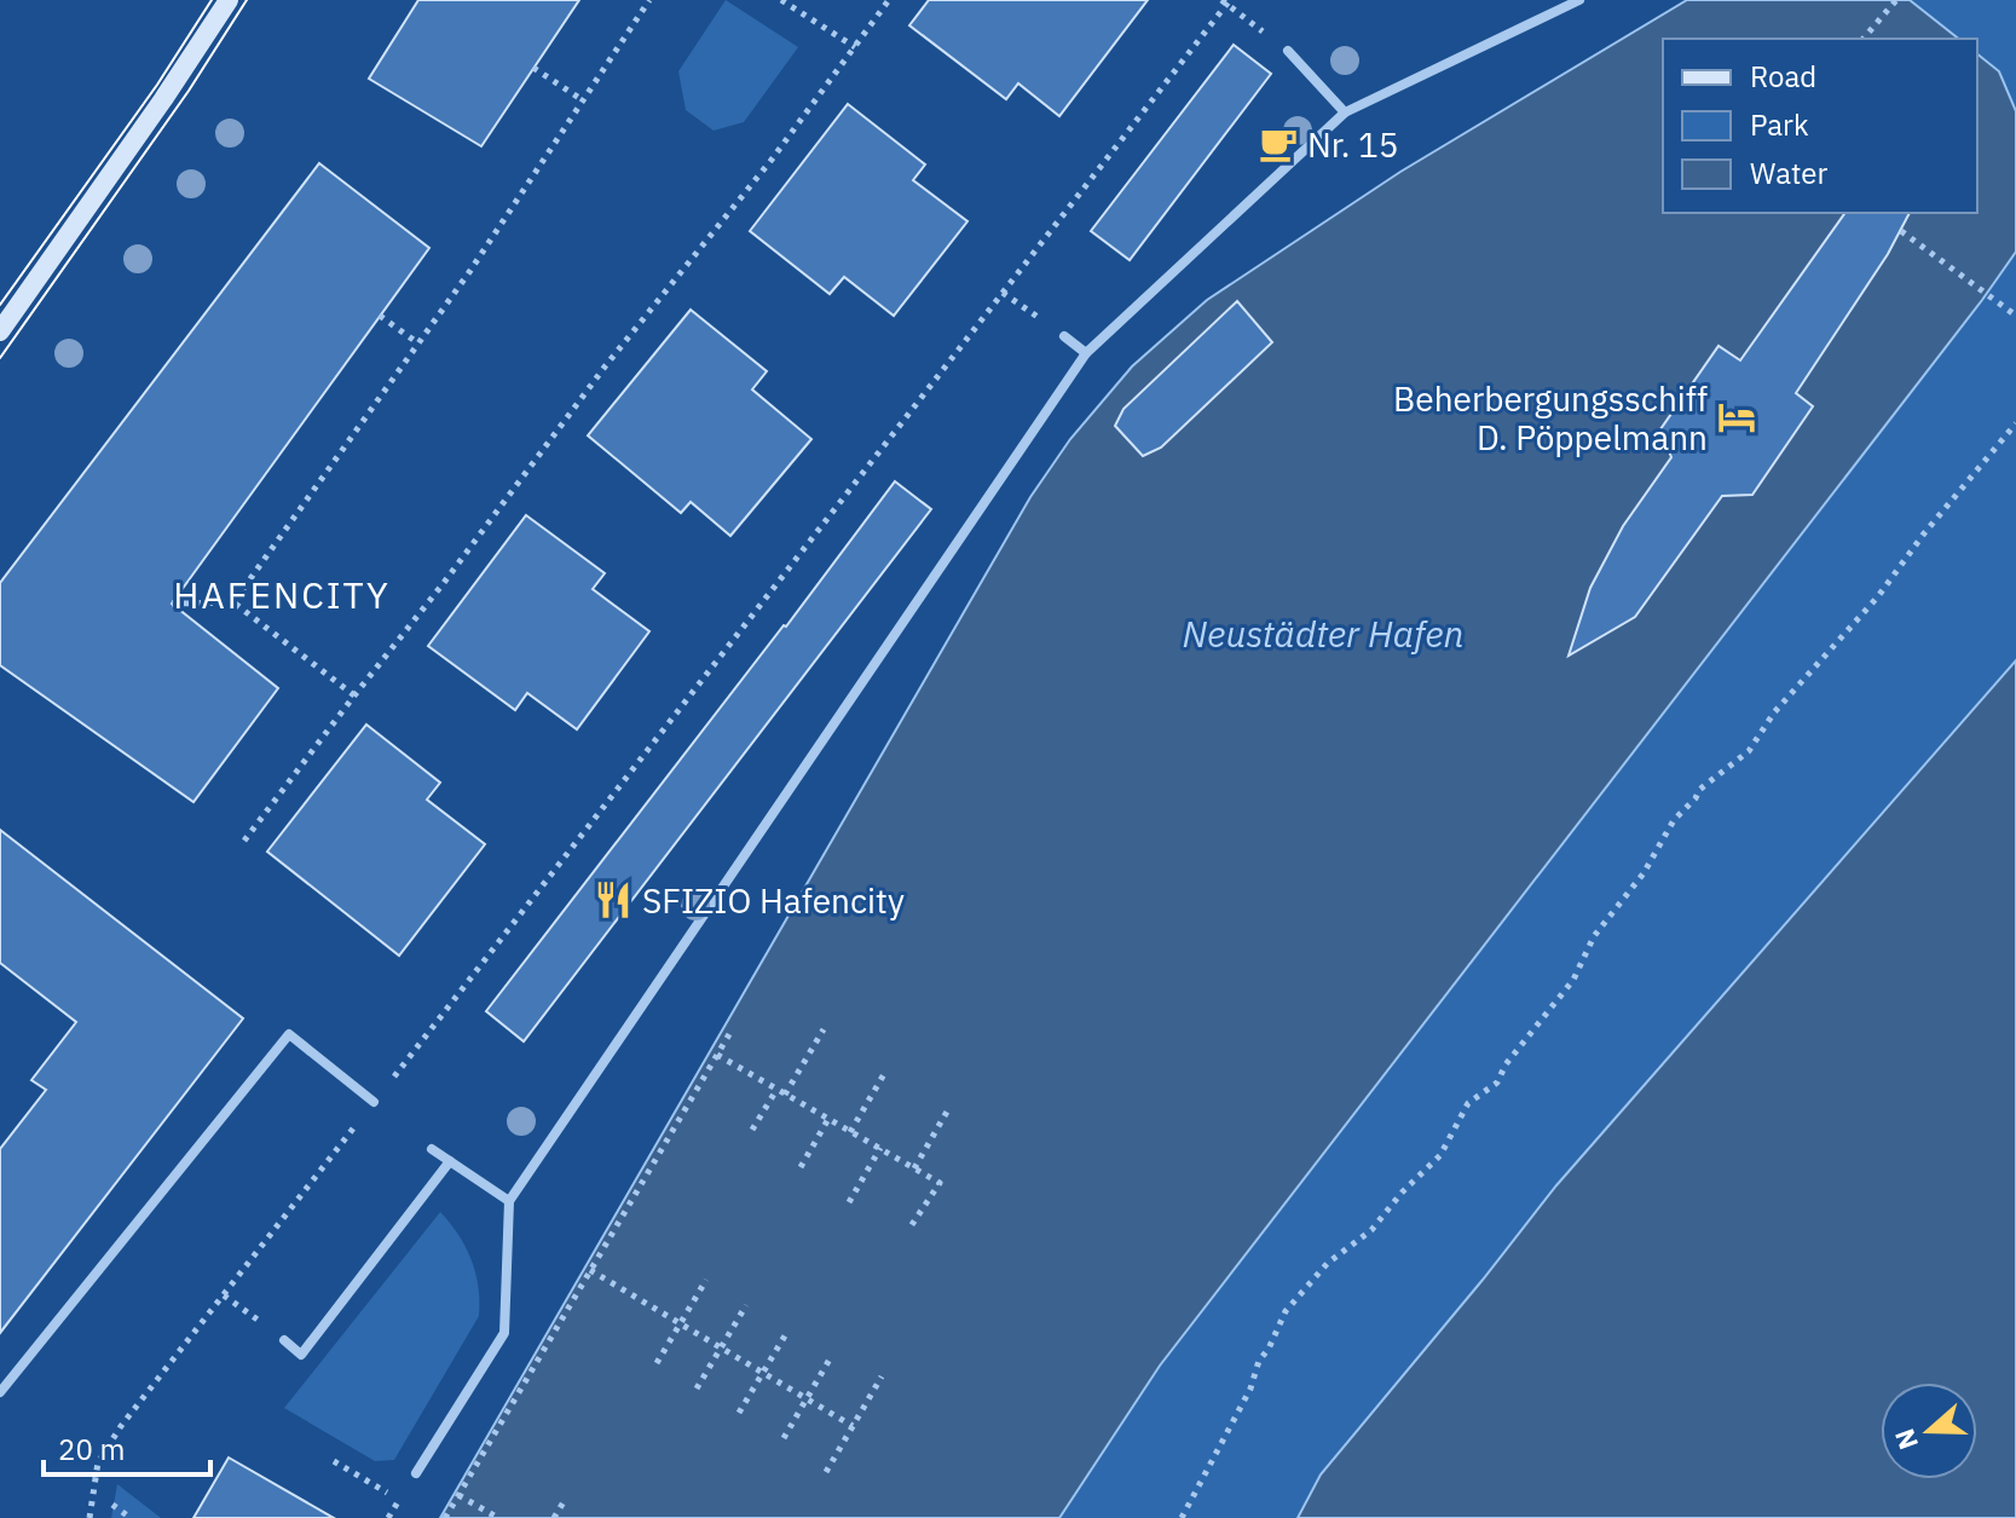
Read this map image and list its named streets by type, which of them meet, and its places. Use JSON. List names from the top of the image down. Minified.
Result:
{"districts":["HAFENCITY"],"water":["Neustädter Hafen"],"places":{"cafe":["Nr. 15"],"hotel":["Beherbergungsschiff D. Pöppelmann"],"restaurant":["SFIZIO Hafencity"]},"legend":["Road","Park","Water"],"scale_bar":"20 m","north":"left"}
